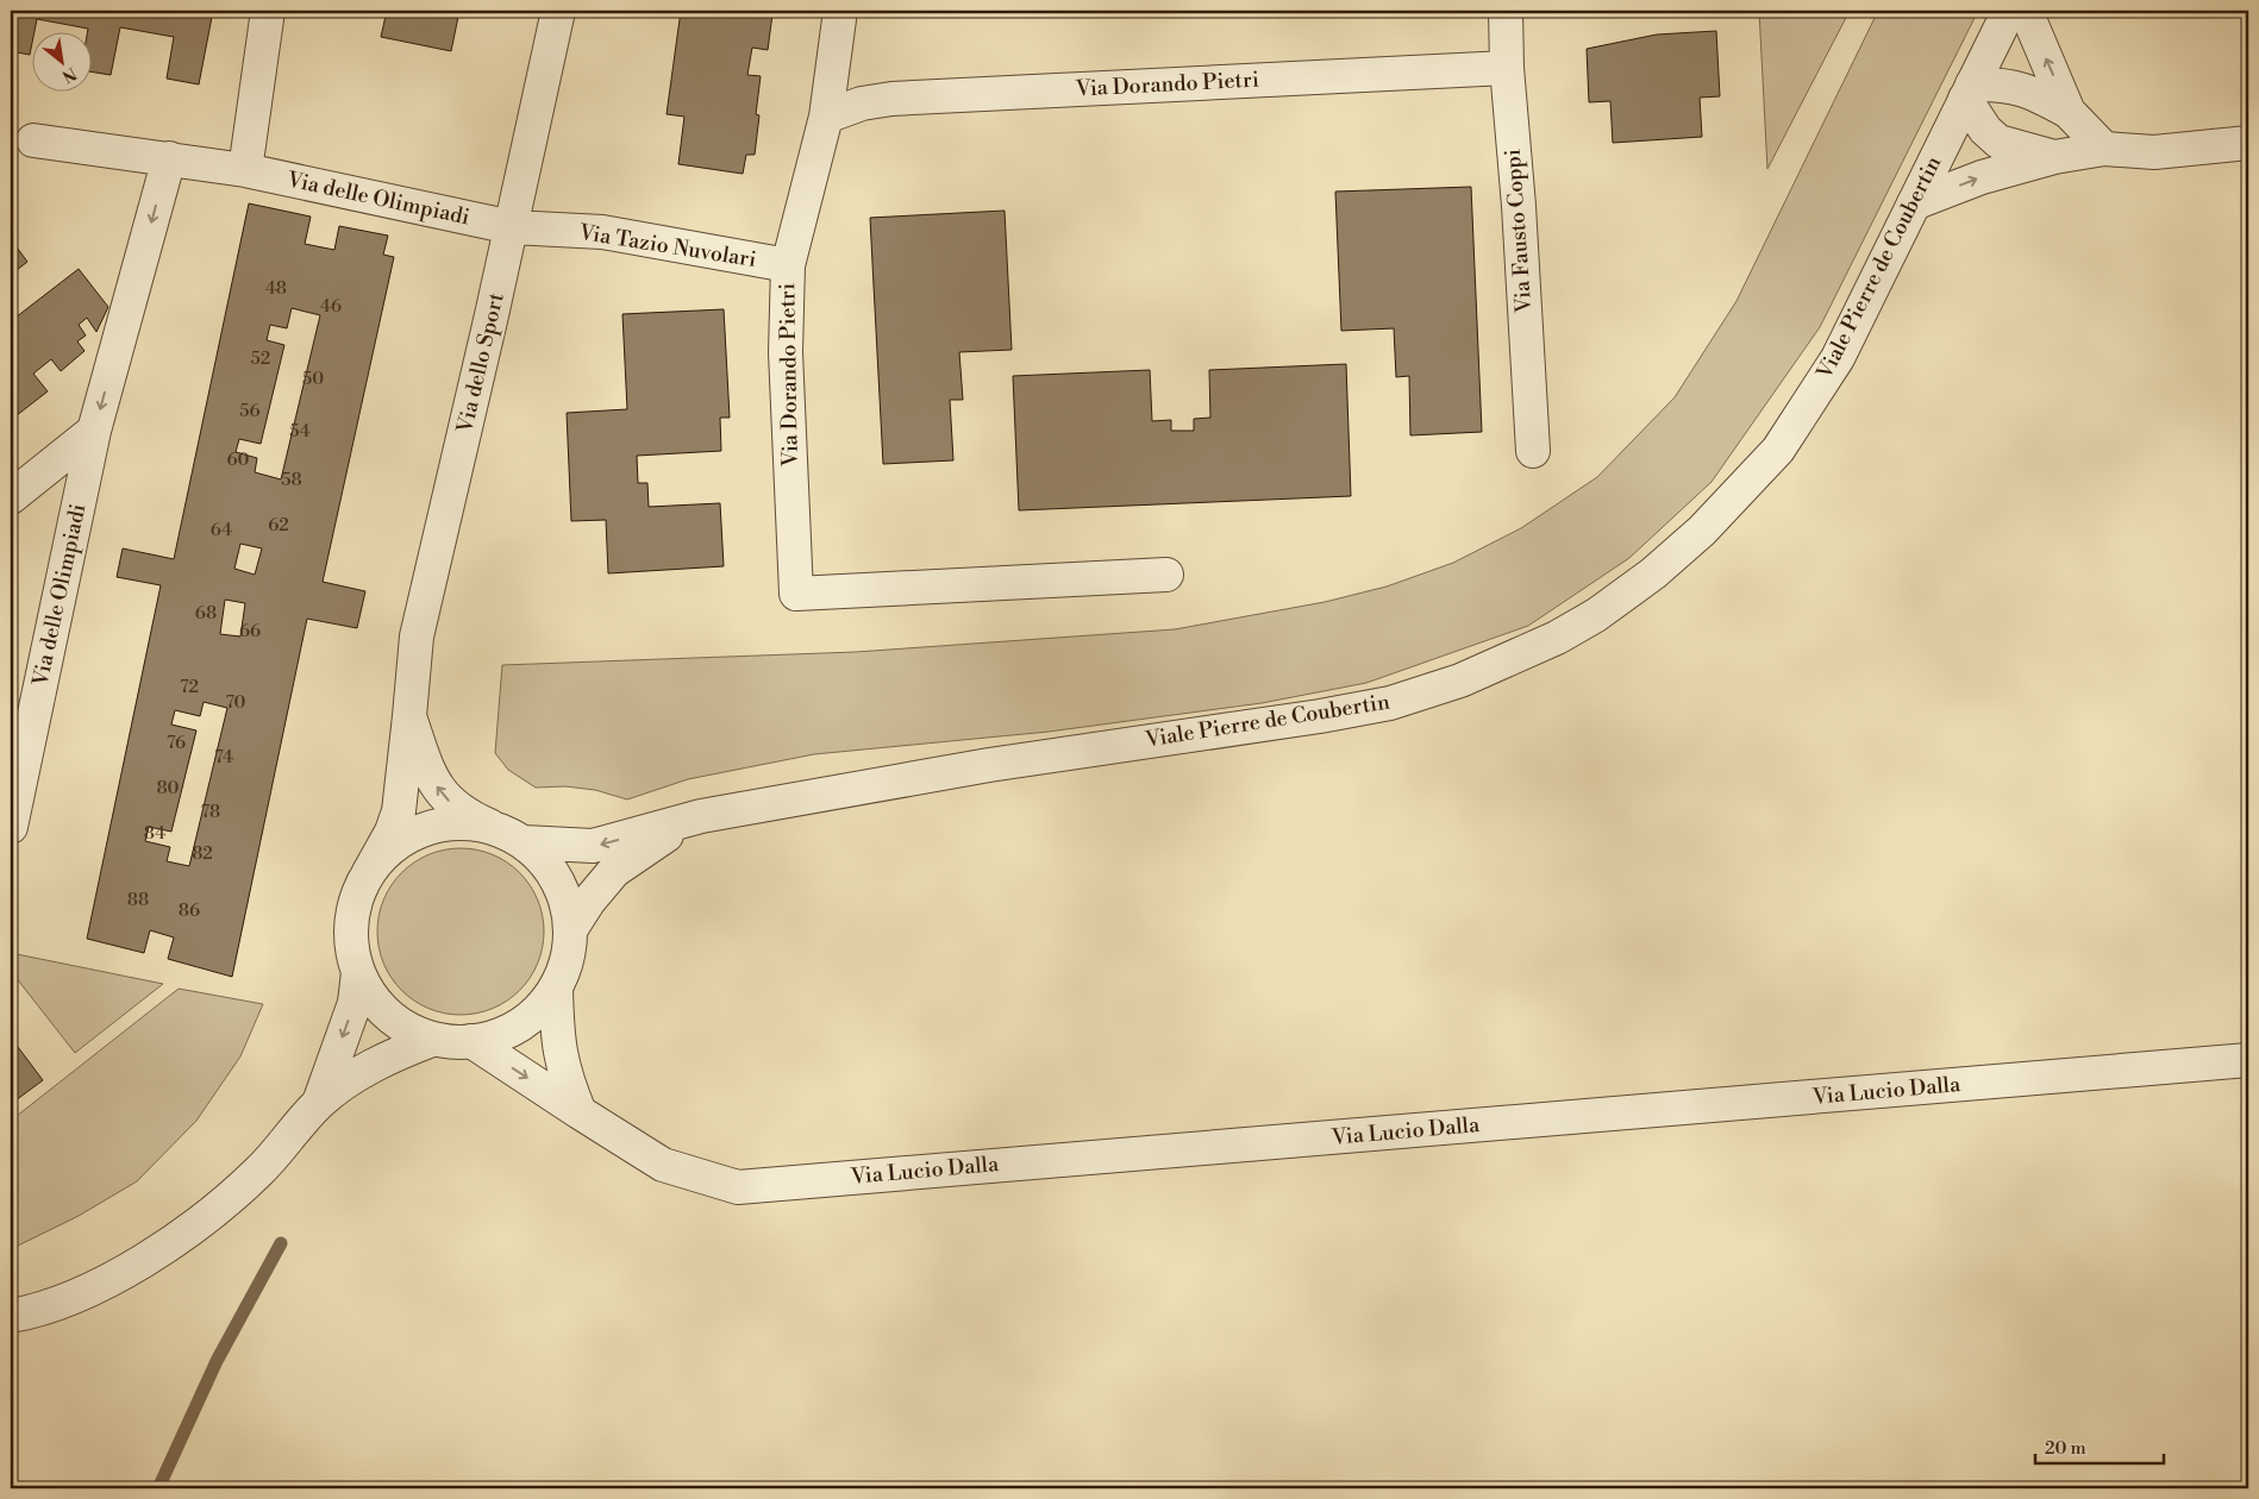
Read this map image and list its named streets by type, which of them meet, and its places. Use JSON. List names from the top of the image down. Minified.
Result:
{"streets":{"street":["Via Dorando Pietri","Via delle Olimpiadi","Via Fausto Coppi","Via Tazio Nuvolari","Viale Pierre de Coubertin","Via dello Sport","Via Lucio Dalla"]},"crossings":[["Via Dorando Pietri","Via Fausto Coppi"],["Via Dorando Pietri","Via Tazio Nuvolari"],["Via delle Olimpiadi","Via Tazio Nuvolari"],["Via delle Olimpiadi","Via dello Sport"],["Via Tazio Nuvolari","Via dello Sport"],["Viale Pierre de Coubertin","Via dello Sport"],["Viale Pierre de Coubertin","Via Lucio Dalla"]],"house_numbers":["48","46","52","50","56","54","60","58","62","64","68","66","72","70","76","74","80","78","84","82","88","86"],"scale_bar":"20 m","north":"bottom right"}
